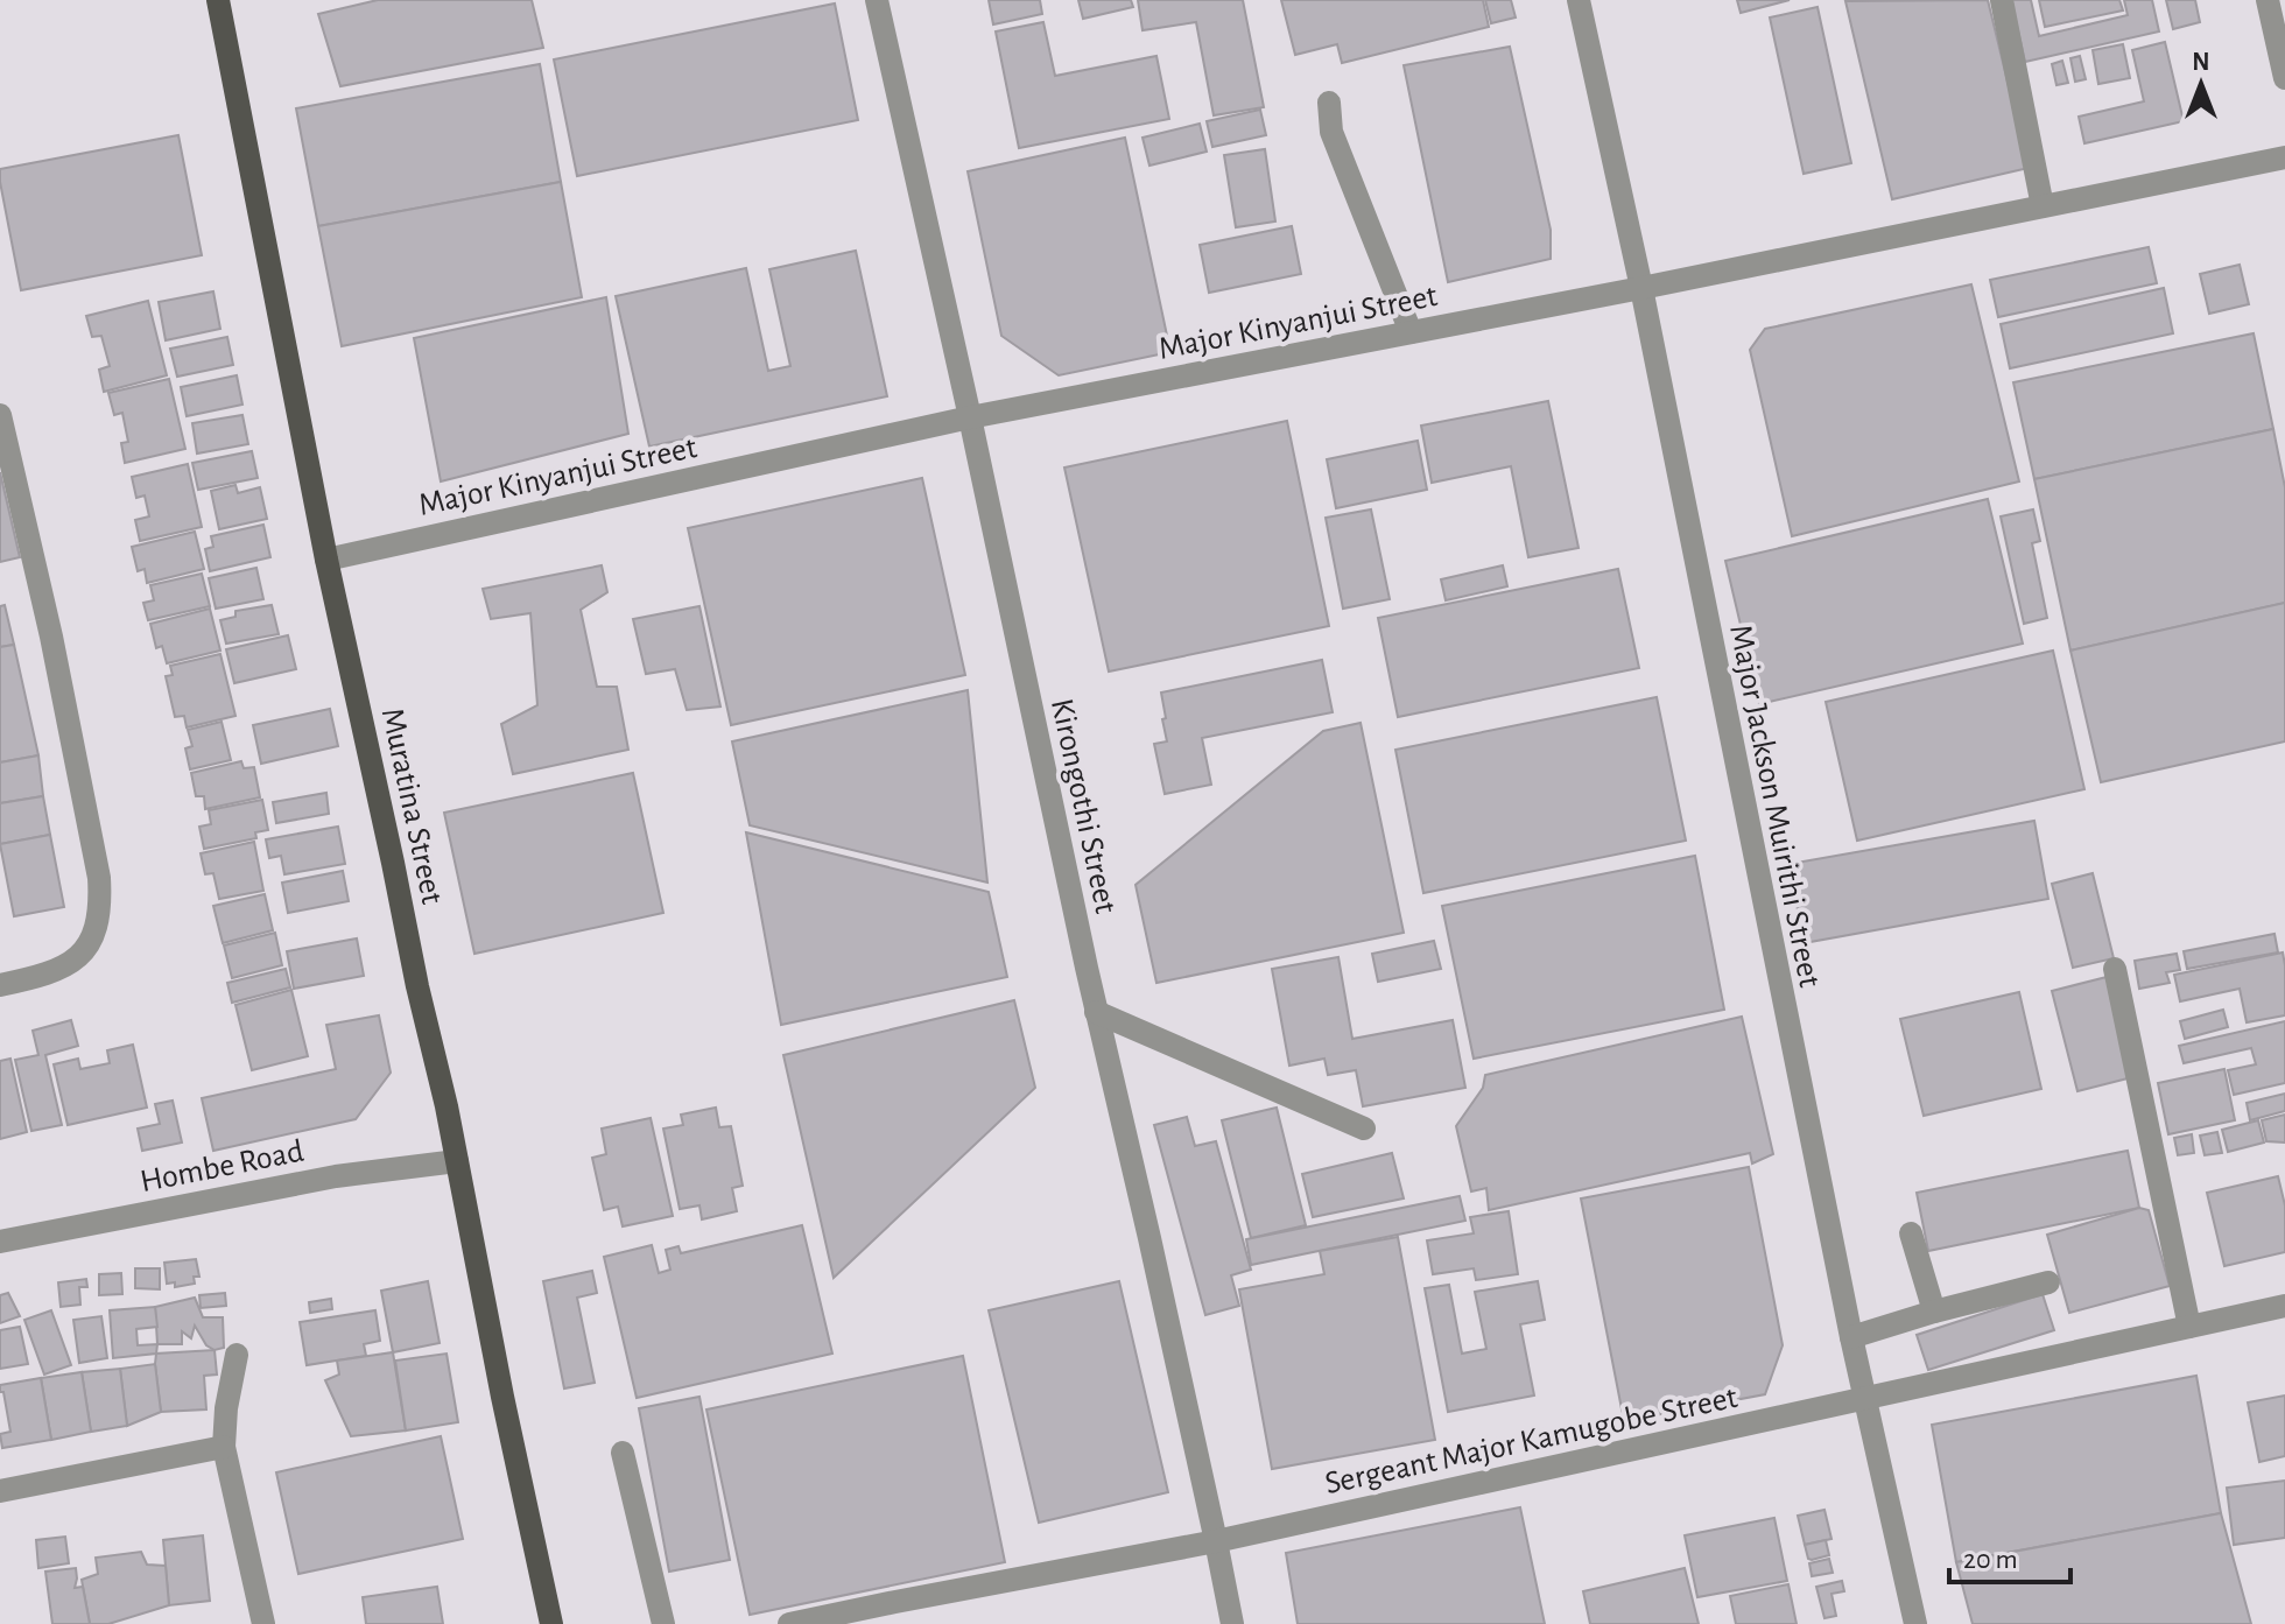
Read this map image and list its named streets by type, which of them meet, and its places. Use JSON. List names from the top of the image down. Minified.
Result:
{"streets":{"main road":["Muratina Street"],"street":["Major Kinyanjui Street","Kirongothi Street","Major Jackson Muirithi Street","Hombe Road","Sergeant Major Kamugobe Street"]},"crossings":[["Major Kinyanjui Street","Muratina Street"],["Major Kinyanjui Street","Kirongothi Street"],["Major Kinyanjui Street","Major Jackson Muirithi Street"],["Muratina Street","Hombe Road"],["Kirongothi Street","Sergeant Major Kamugobe Street"],["Major Jackson Muirithi Street","Sergeant Major Kamugobe Street"]],"scale_bar":"20 m","north":"top"}
